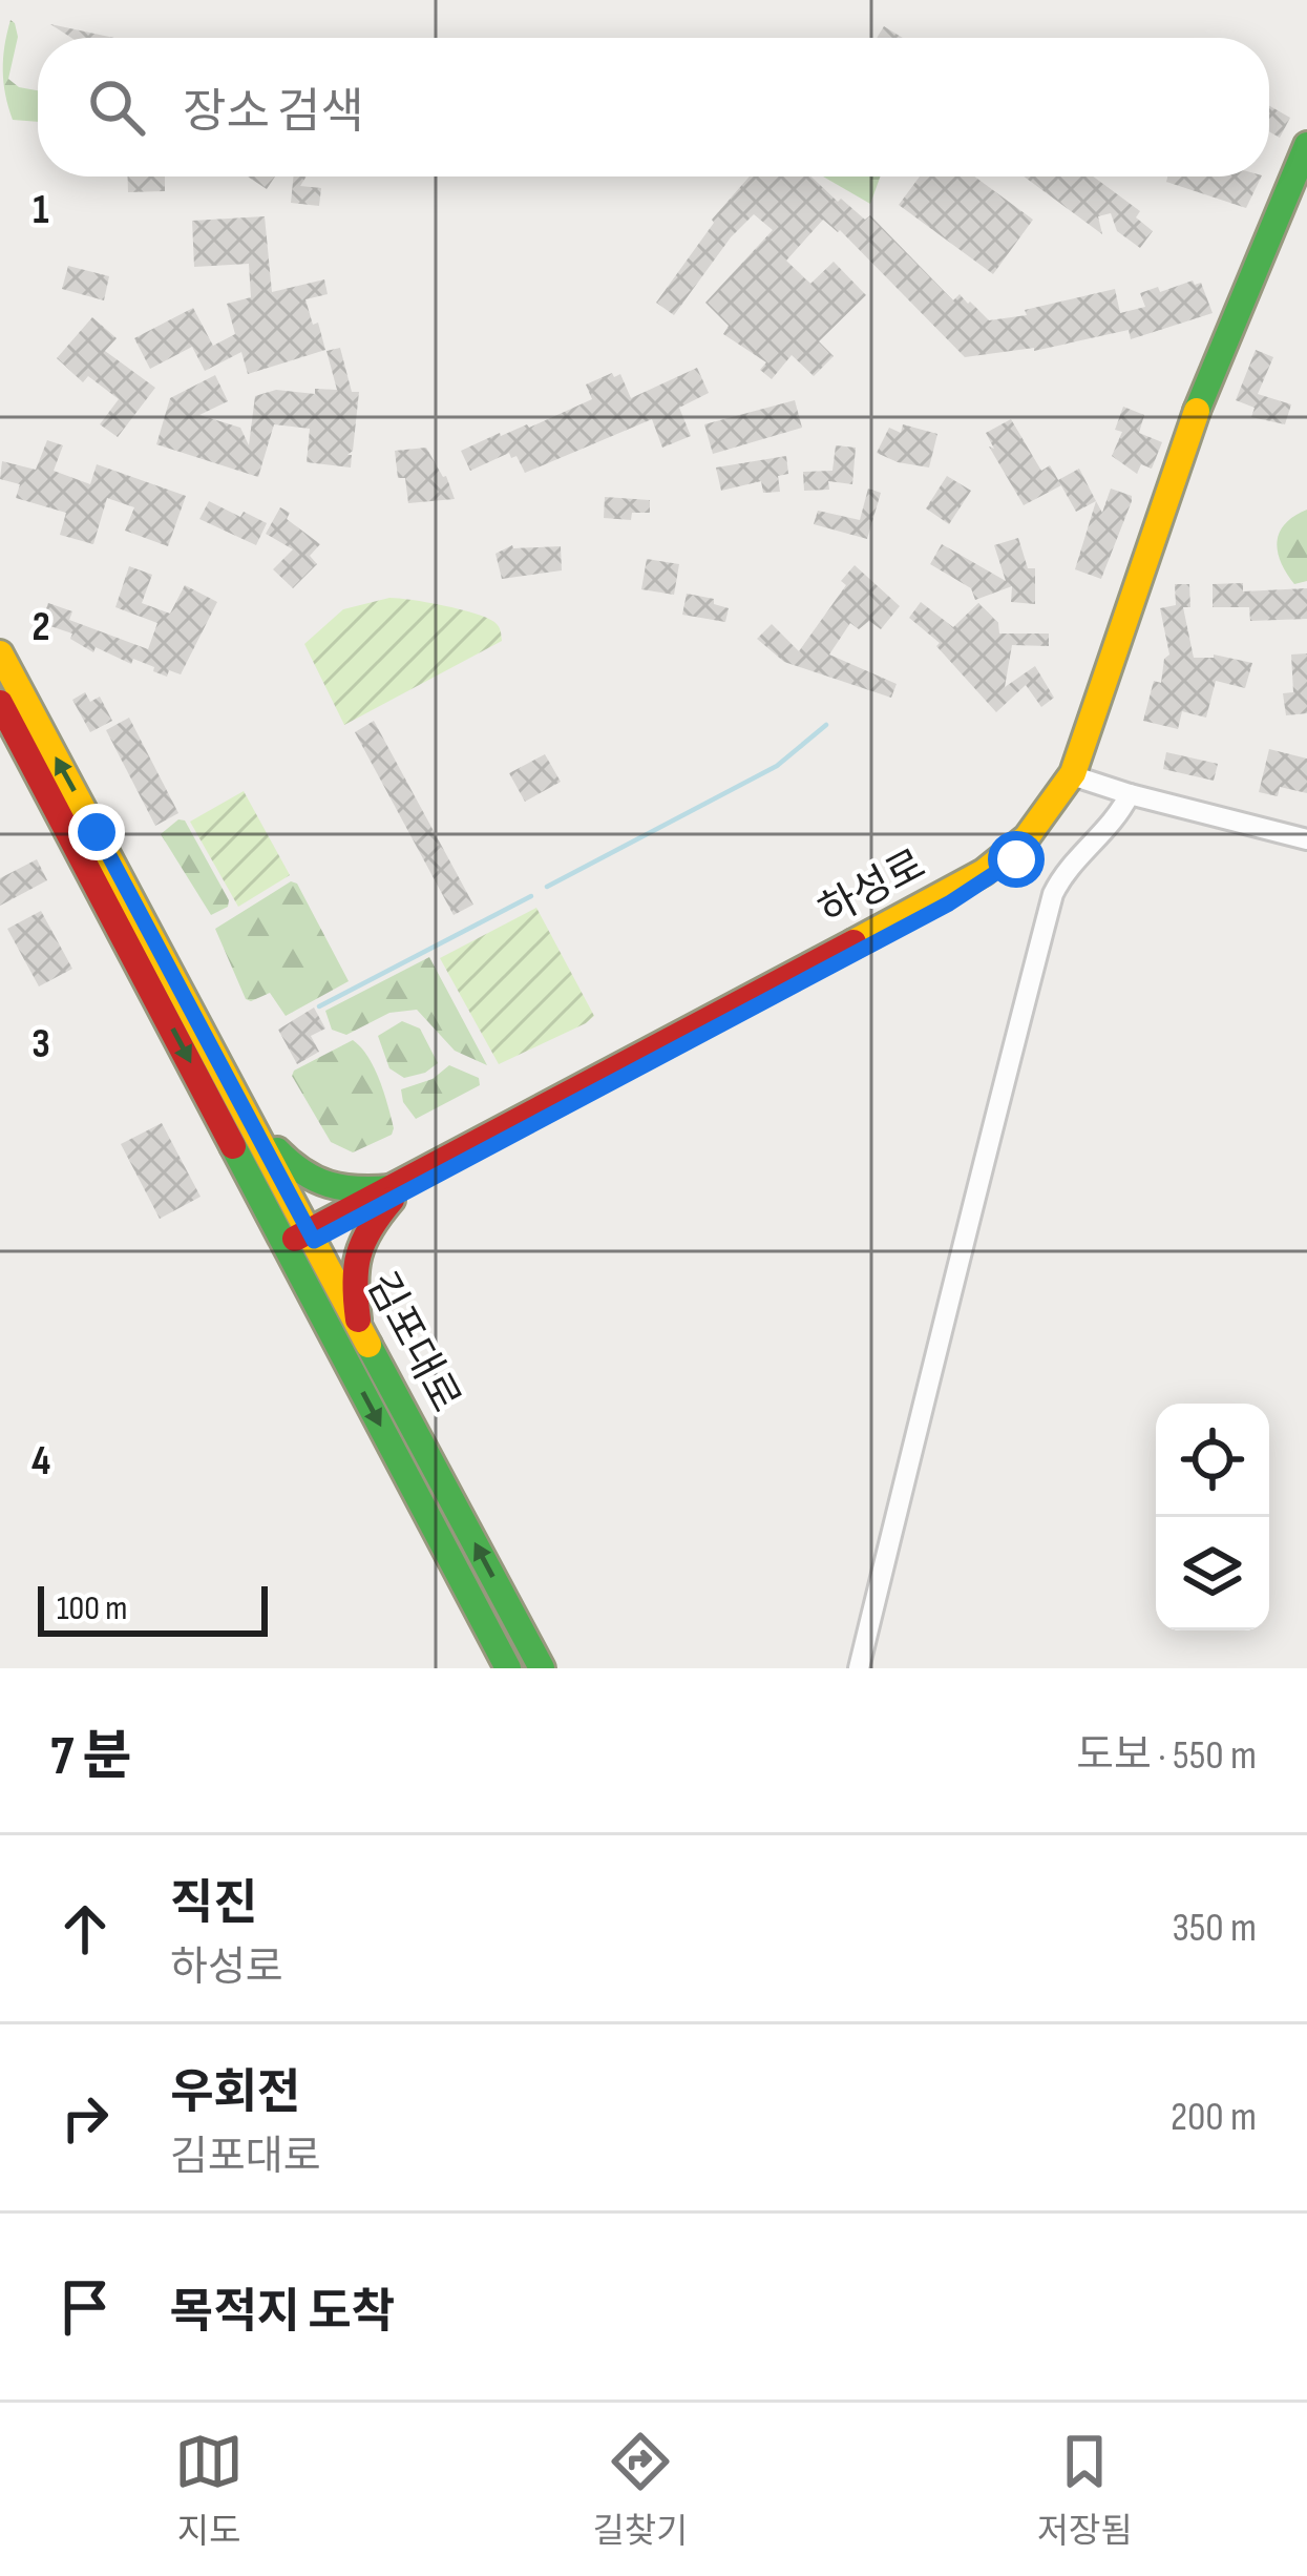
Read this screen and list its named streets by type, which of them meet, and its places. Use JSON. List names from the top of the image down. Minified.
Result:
{"streets":{"street":["하성로","김포대로"]},"crossings":[["하성로","김포대로"]],"scale_bar":"100 m","page":{"search":"장소 검색","scale":"100 m","heading":["7 분","도보 · 550 m"],"list":[["직진","하성로","350 m"],["우회전","김포대로","200 m"],"목적지 도착"],"nav":["지도","길찾기","저장됨"]},"grid":{"rows":["1","2","3","4"]}}
